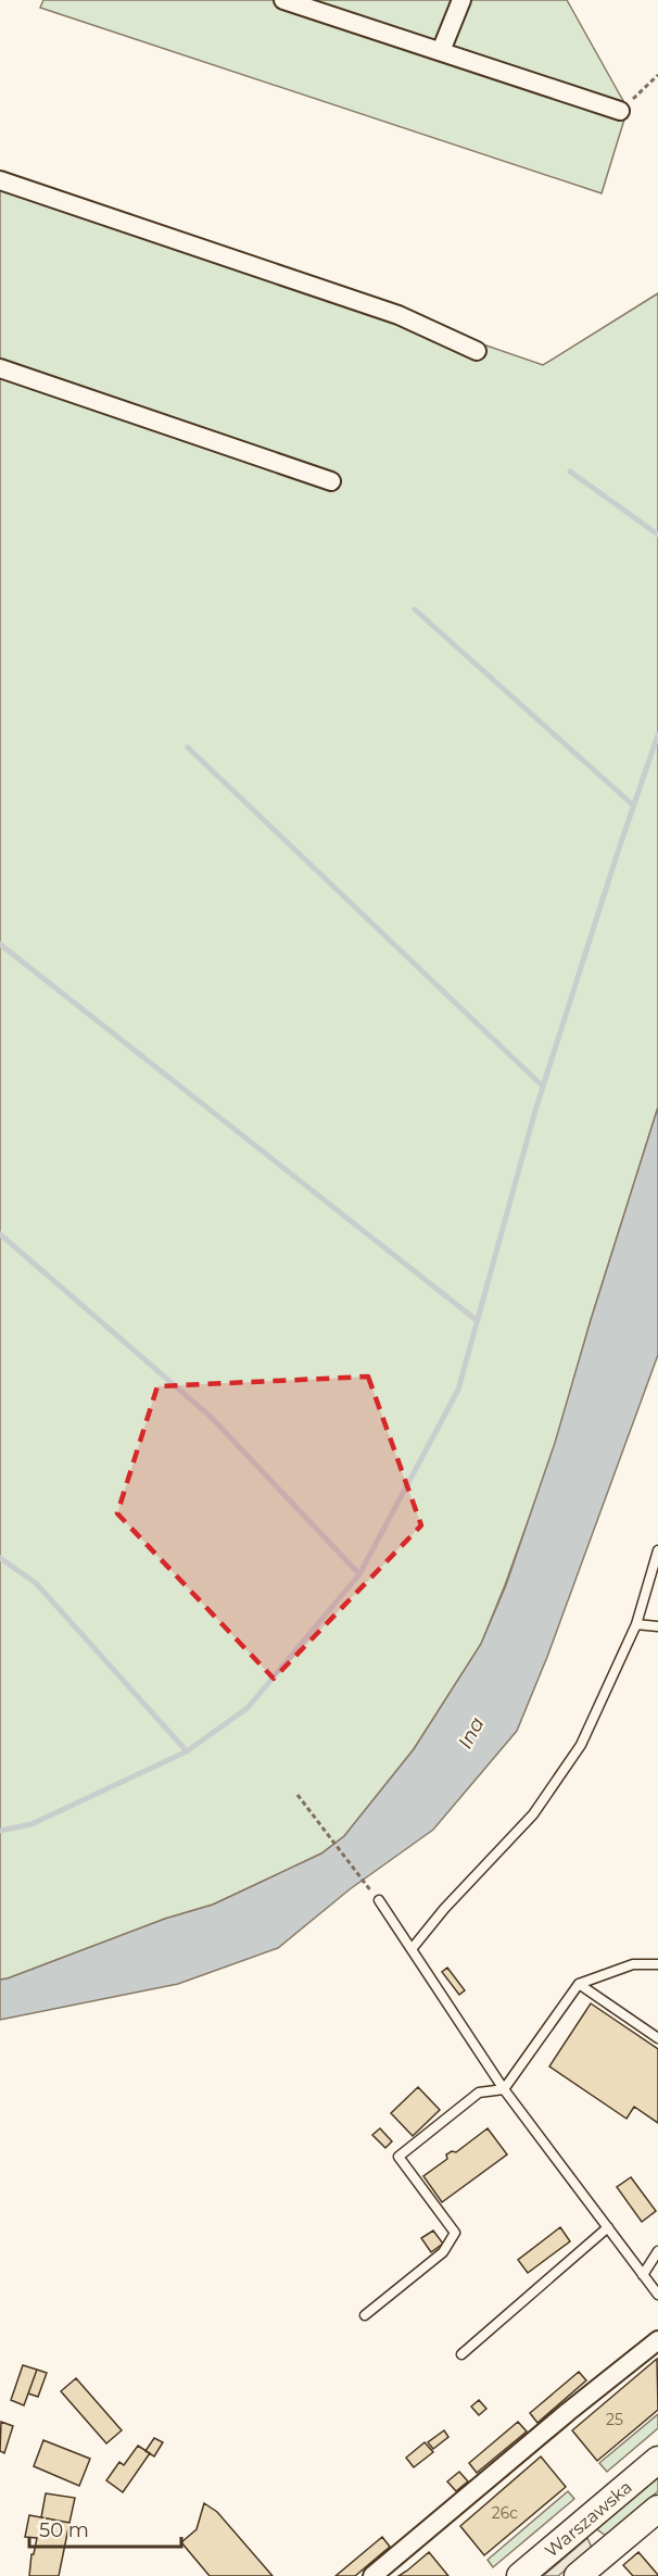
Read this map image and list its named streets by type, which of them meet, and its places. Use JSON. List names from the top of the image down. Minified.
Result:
{"streets":{"main road":["Warszawska"]},"water":["Ina"],"house_numbers":["25","26c"],"scale_bar":"50 m"}
